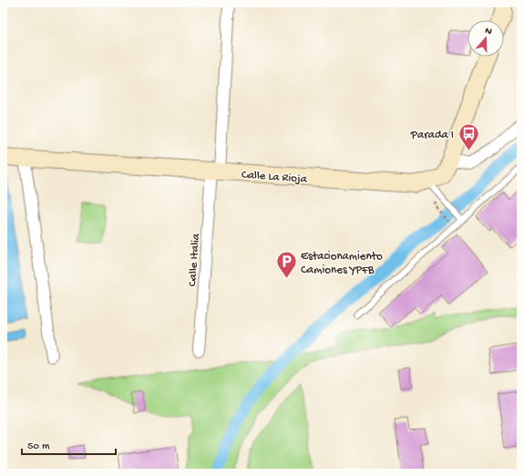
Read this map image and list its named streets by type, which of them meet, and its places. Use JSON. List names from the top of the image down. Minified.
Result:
{"streets":{"street":["Calle La Rioja","Calle Italia"]},"crossings":[["Calle La Rioja","Calle Italia"]],"places":{"bus stop":["Parada I"],"parking":["Estacionamiento Camiones YPFB"]},"scale_bar":"50 m","north":"top"}
